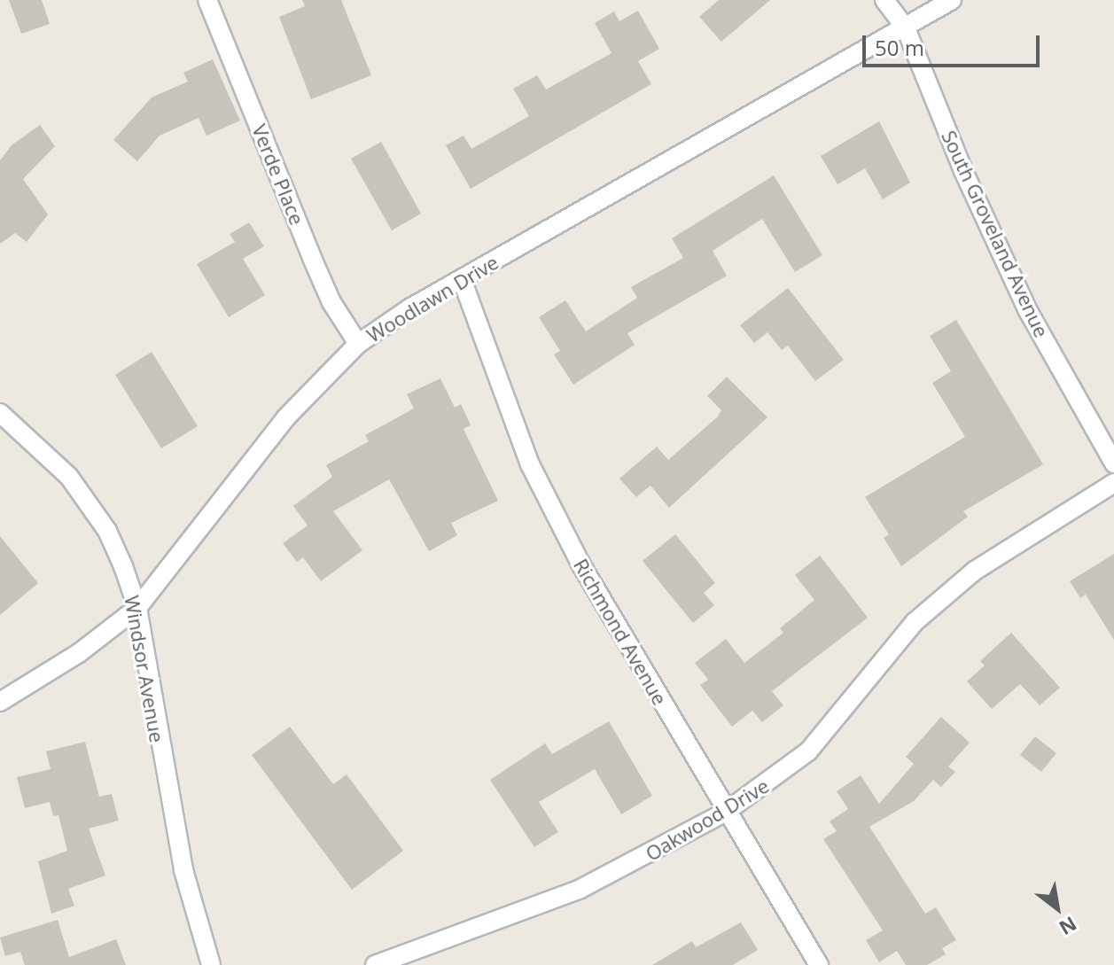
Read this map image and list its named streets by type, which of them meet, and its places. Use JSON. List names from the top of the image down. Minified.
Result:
{"streets":{"street":["Verde Place","South Groveland Avenue","Woodlawn Drive","Richmond Avenue","Windsor Avenue","Oakwood Drive"]},"crossings":[["Verde Place","Woodlawn Drive"],["South Groveland Avenue","Woodlawn Drive"],["Woodlawn Drive","Richmond Avenue"],["Woodlawn Drive","Windsor Avenue"],["Richmond Avenue","Oakwood Drive"]],"scale_bar":"50 m","north":"bottom right"}
